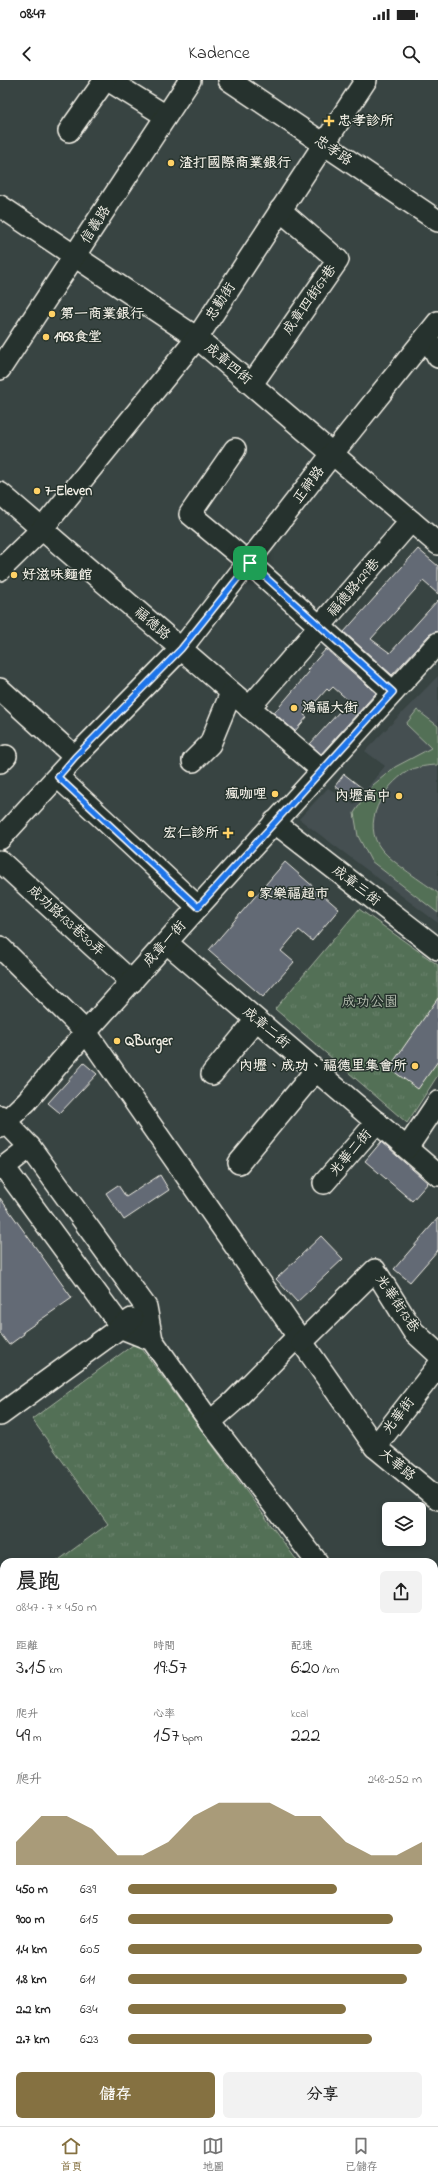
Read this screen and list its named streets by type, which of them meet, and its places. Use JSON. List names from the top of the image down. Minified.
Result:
{"streets":{"street":["忠孝路","信義路","成章四街67巷","忠勤街","成章四街","正神路","福德路129巷","福德路","成章三街","成功路133巷30弄","成章一街","成章二街","光華二街","光華街13巷","光華街","大華路"]},"crossings":[["忠孝路","忠勤街"],["信義路","成章四街"],["成章四街67巷","忠勤街"],["成章四街67巷","成章四街"],["忠勤街","成章四街"],["忠勤街","福德路"],["成章四街","正神路"],["成章四街","福德路129巷"],["正神路","福德路"],["福德路129巷","福德路"],["福德路","成章一街"],["成章三街","成章一街"],["成功路133巷30弄","成章一街"],["成章一街","成章二街"],["成章一街","大華路"],["成章二街","光華二街"],["光華街13巷","大華路"],["光華街","大華路"]],"parks":["成功公園"],"places":{"health":["忠孝診所","宏仁診所"],"other":["渣打國際商業銀行","第一商業銀行","1968食堂","7-Eleven","好滋味麵館","鴻福大街","瘋咖哩","內壢高中","家樂福超市","QBurger","內壢、成功、福德里集會所"]},"page":{"status":"08:47","header":"Kadence","heading":["晨跑","08:47 · 7 × 450 m"],"stats":[["距離","3.15 km"],["時間","19:57"],["配速","6:20 /km"],["爬升","49 m"],["心率","157 bpm"],["kcal","222"]],"chart":["爬升","248–252 m"],"list":[{"name":"450 m","note":"6:39"},{"name":"900 m","note":"6:15"},{"name":"1.4 km","note":"6:05"},{"name":"1.8 km","note":"6:11"},{"name":"2.2 km","note":"6:34"},{"name":"2.7 km","note":"6:23"}],"buttons":["儲存","分享"],"tabs":["首頁","地圖","已儲存"]}}
